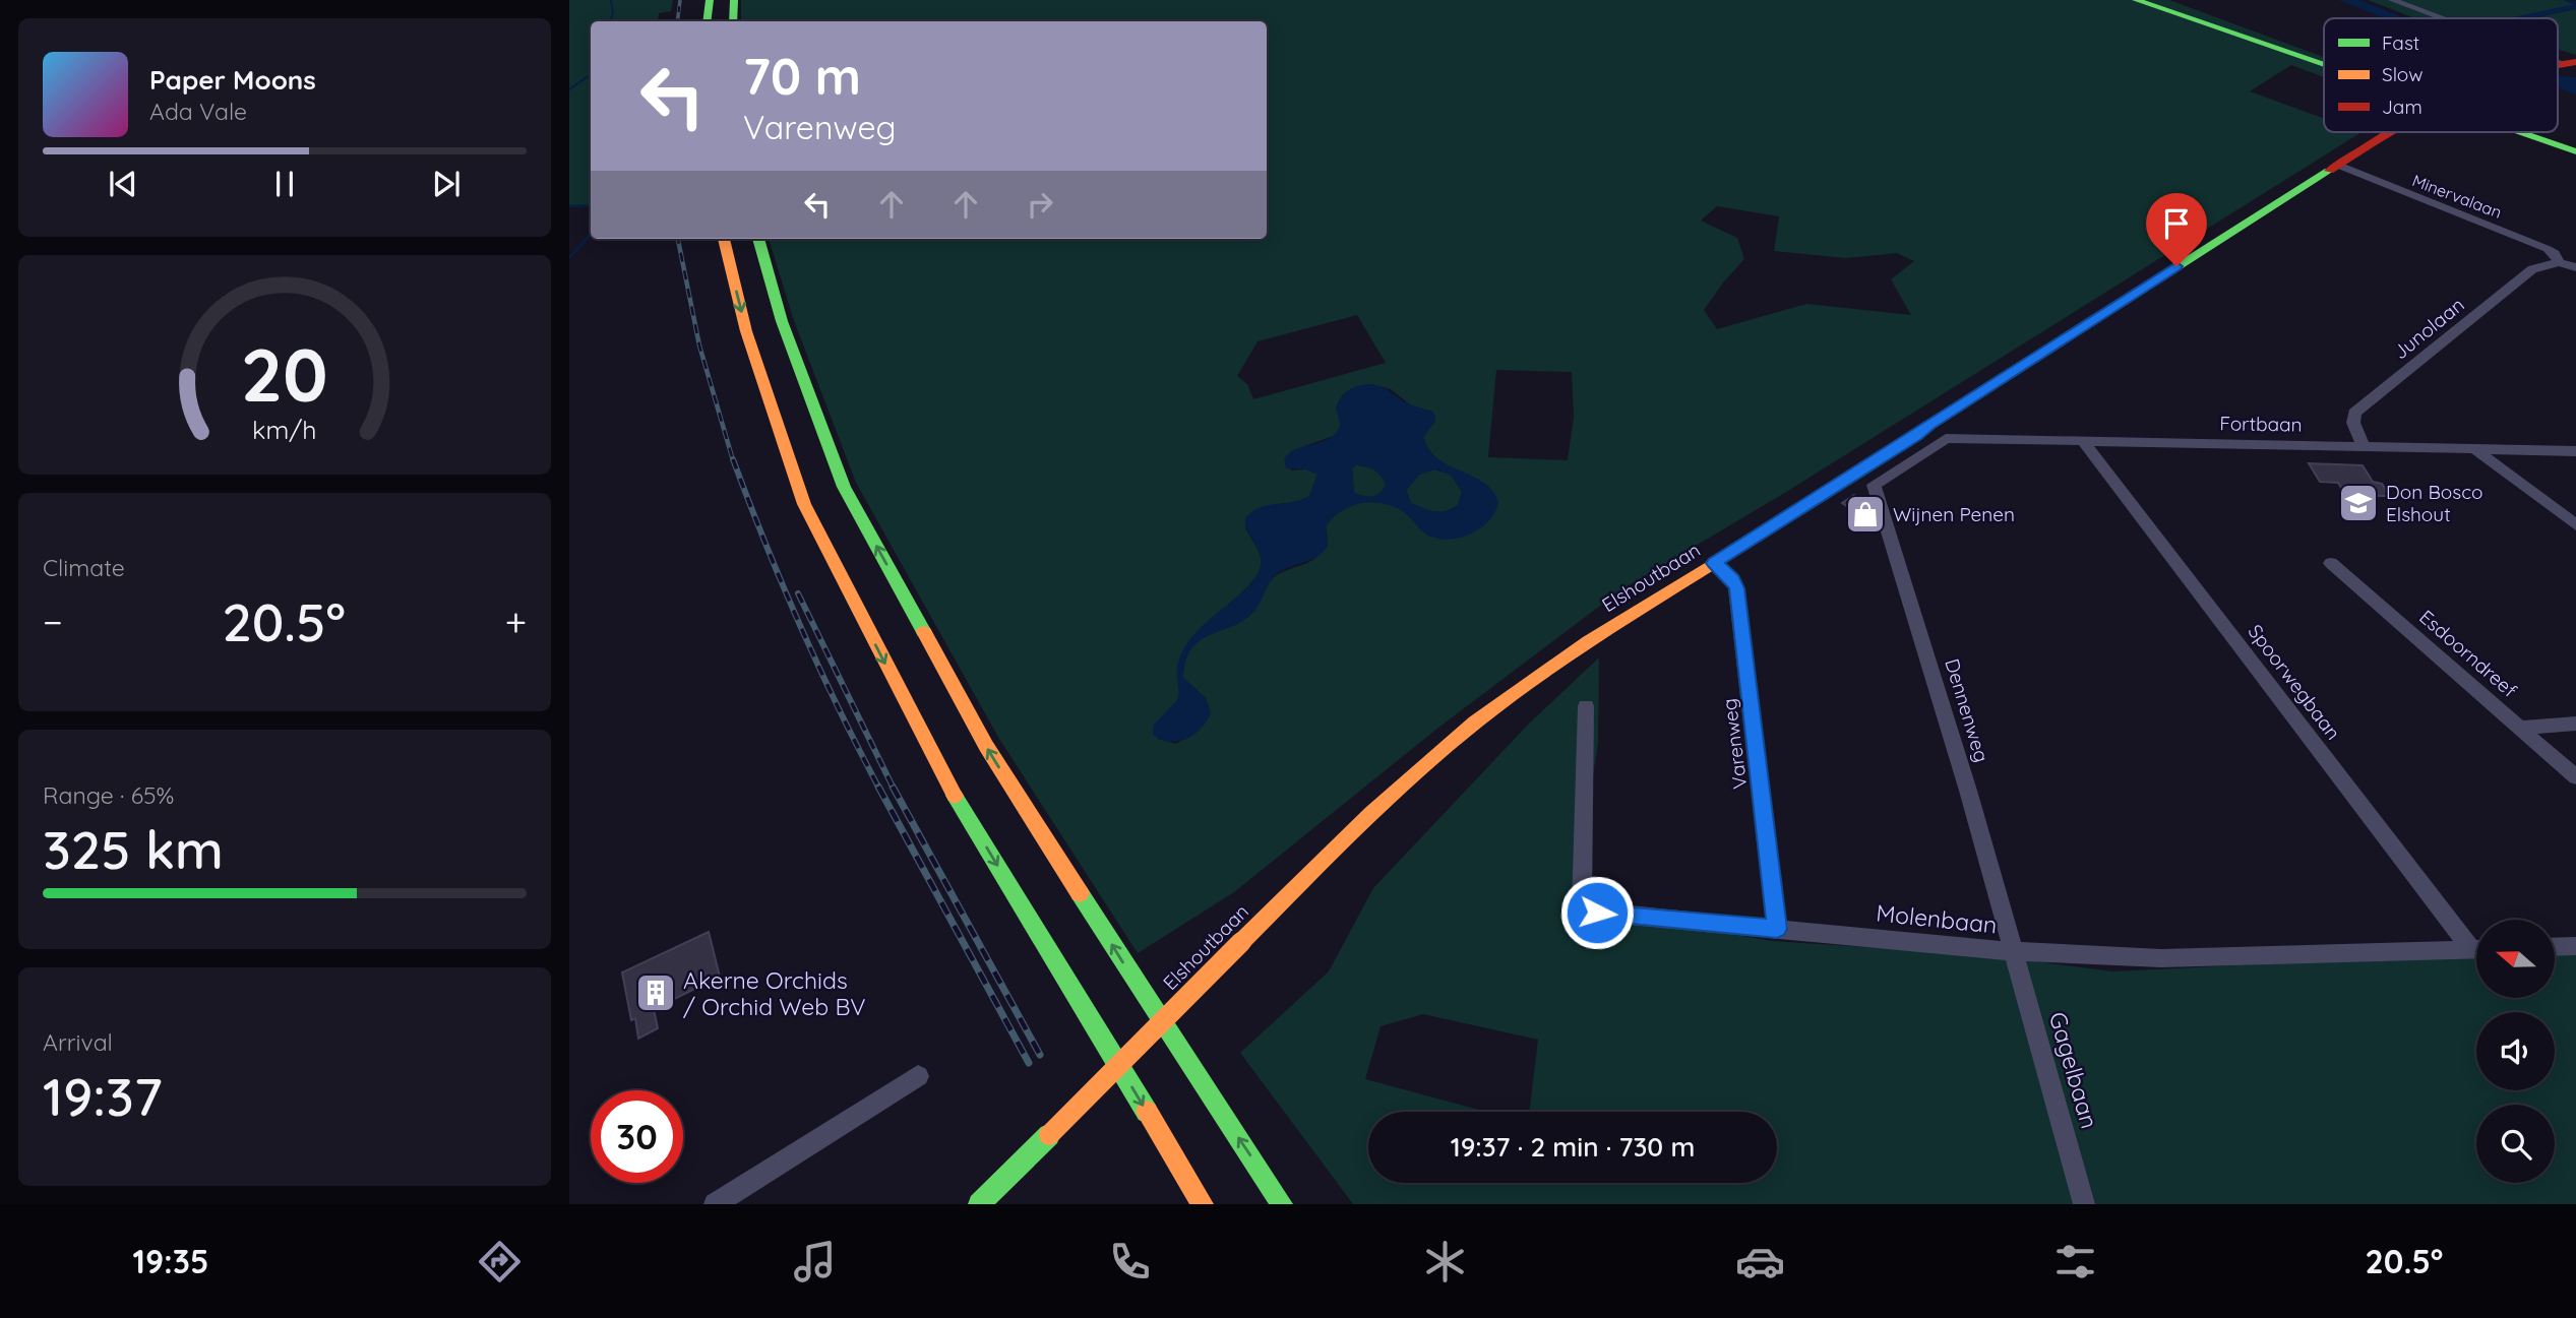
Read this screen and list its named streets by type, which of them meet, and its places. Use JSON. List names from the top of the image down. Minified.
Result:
{"streets":{"main road":["Elshoutbaan"],"street":["Minervalaan","Junolaan","Fortbaan","Esdoorndreef","Spoorwegbaan","Dennenweg","Varenweg","Molenbaan","Gagelbaan"]},"crossings":[["Minervalaan","Junolaan"],["Minervalaan","Elshoutbaan"],["Junolaan","Fortbaan"],["Fortbaan","Spoorwegbaan"],["Fortbaan","Dennenweg"],["Elshoutbaan","Varenweg"],["Dennenweg","Molenbaan"],["Dennenweg","Gagelbaan"],["Varenweg","Molenbaan"],["Molenbaan","Gagelbaan"]],"places":{"school or university":["Don Bosco Elshout"],"shop":["Wijnen Penen"],"building":["Akerne Orchids / Orchid Web BV"]},"legend":["Fast","Slow","Jam"],"north":"left","page":{"turn":["70 m","Varenweg"],"song":["Paper Moons","Ada Vale"],"tile":["Climate",["Range · 65%","325 km"],["Arrival","19:37"]],"heat":["−","20.5°","+"],"limit":"30","trip":"19:37 · 2 min · 730 m","tabs":["19:35","20.5°"],"gauge":["20","km/h"]}}
